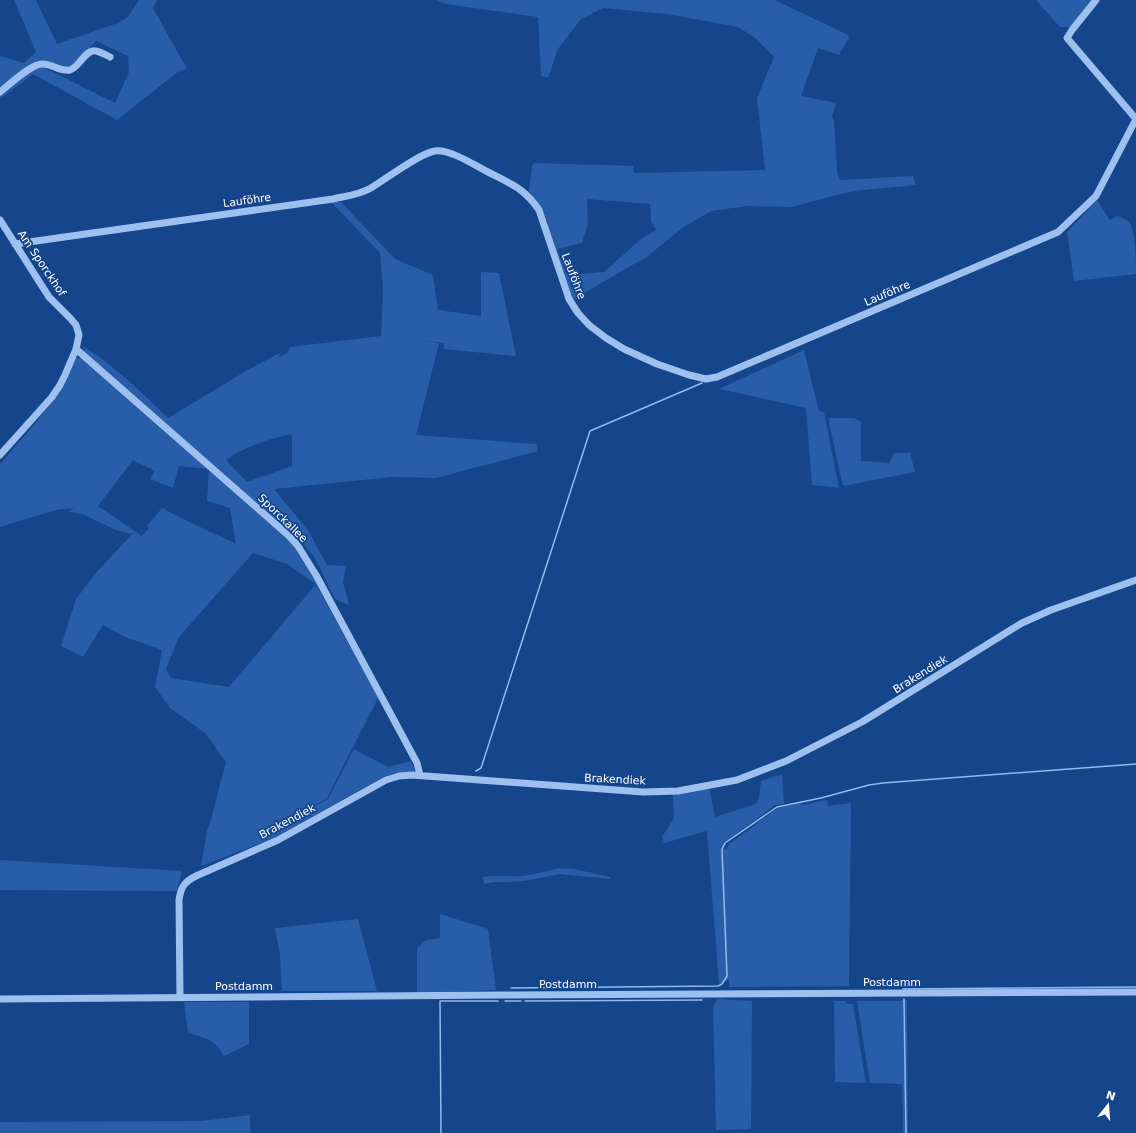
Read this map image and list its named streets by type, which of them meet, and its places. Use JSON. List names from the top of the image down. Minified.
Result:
{"streets":{"street":["Lauföhre","Am Sporckhof","Sporckallee","Brakendiek","Postdamm"]},"crossings":[["Lauföhre","Am Sporckhof"],["Am Sporckhof","Sporckallee"],["Sporckallee","Brakendiek"],["Brakendiek","Postdamm"]],"north":"top"}
